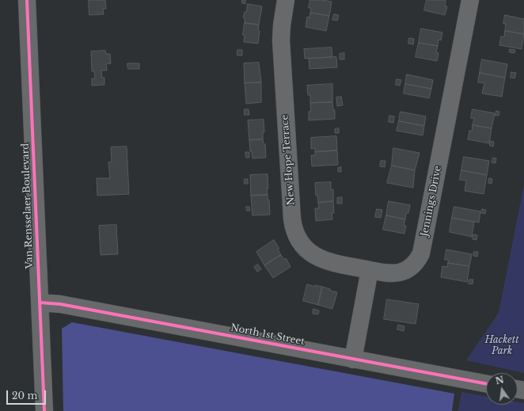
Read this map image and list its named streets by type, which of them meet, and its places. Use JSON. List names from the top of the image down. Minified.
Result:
{"streets":{"street":["New Hope Terrace","Jennings Drive","Van Rensselaer Boulevard","North 1st Street"]},"crossings":[["New Hope Terrace","Jennings Drive"],["Van Rensselaer Boulevard","North 1st Street"]],"parks":["Hackett Park"],"scale_bar":"20 m","north":"top"}
